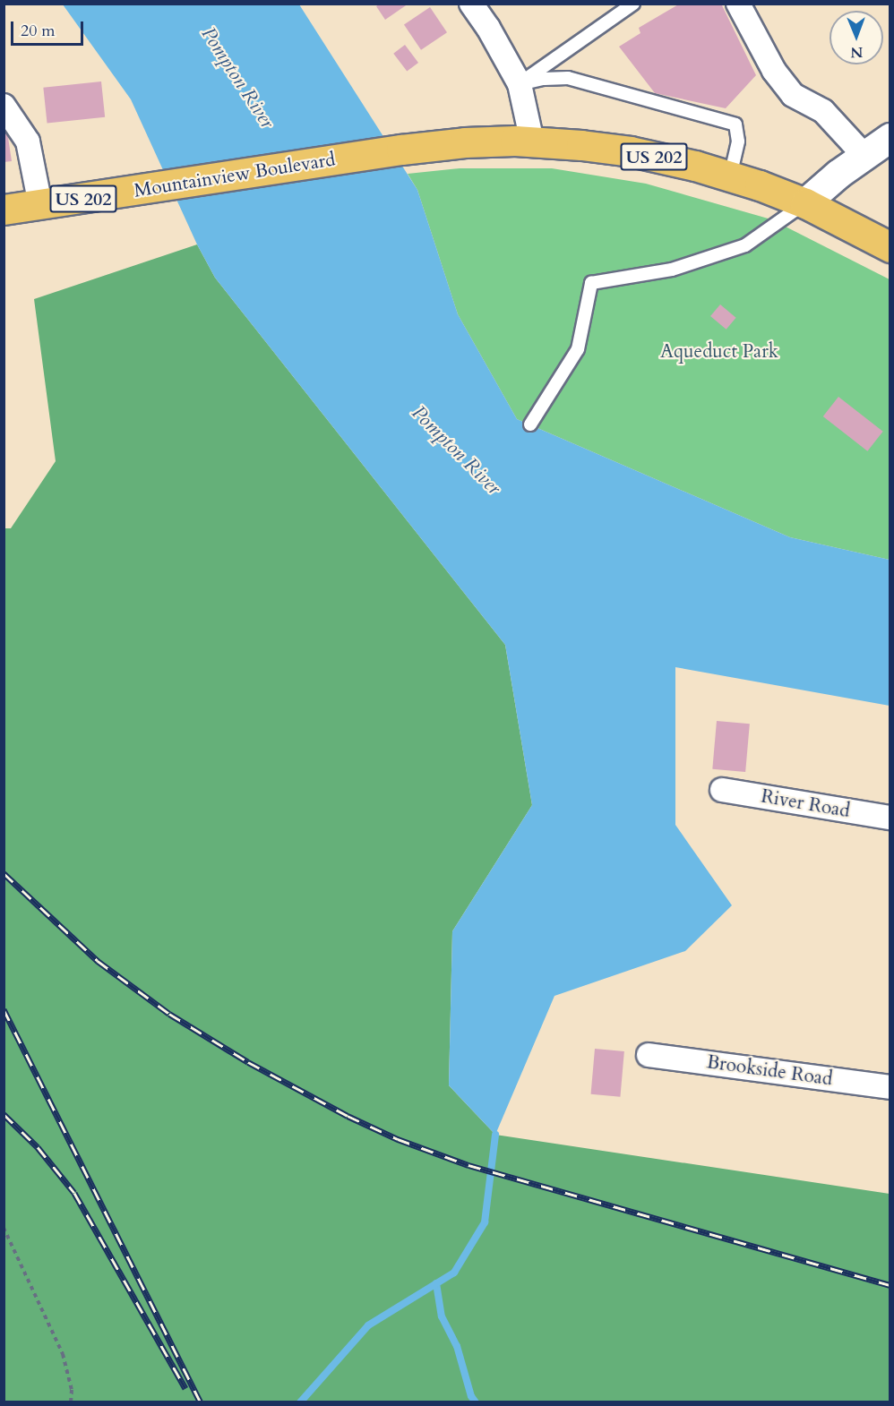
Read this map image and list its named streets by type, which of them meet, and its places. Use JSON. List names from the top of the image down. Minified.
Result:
{"streets":{"main road":["US 202","Mountainview Boulevard"],"street":["River Road","Brookside Road"]},"crossings":[["US 202","Mountainview Boulevard"]],"water":["Pompton River"],"parks":["Aqueduct Park"],"scale_bar":"20 m","north":"bottom"}
